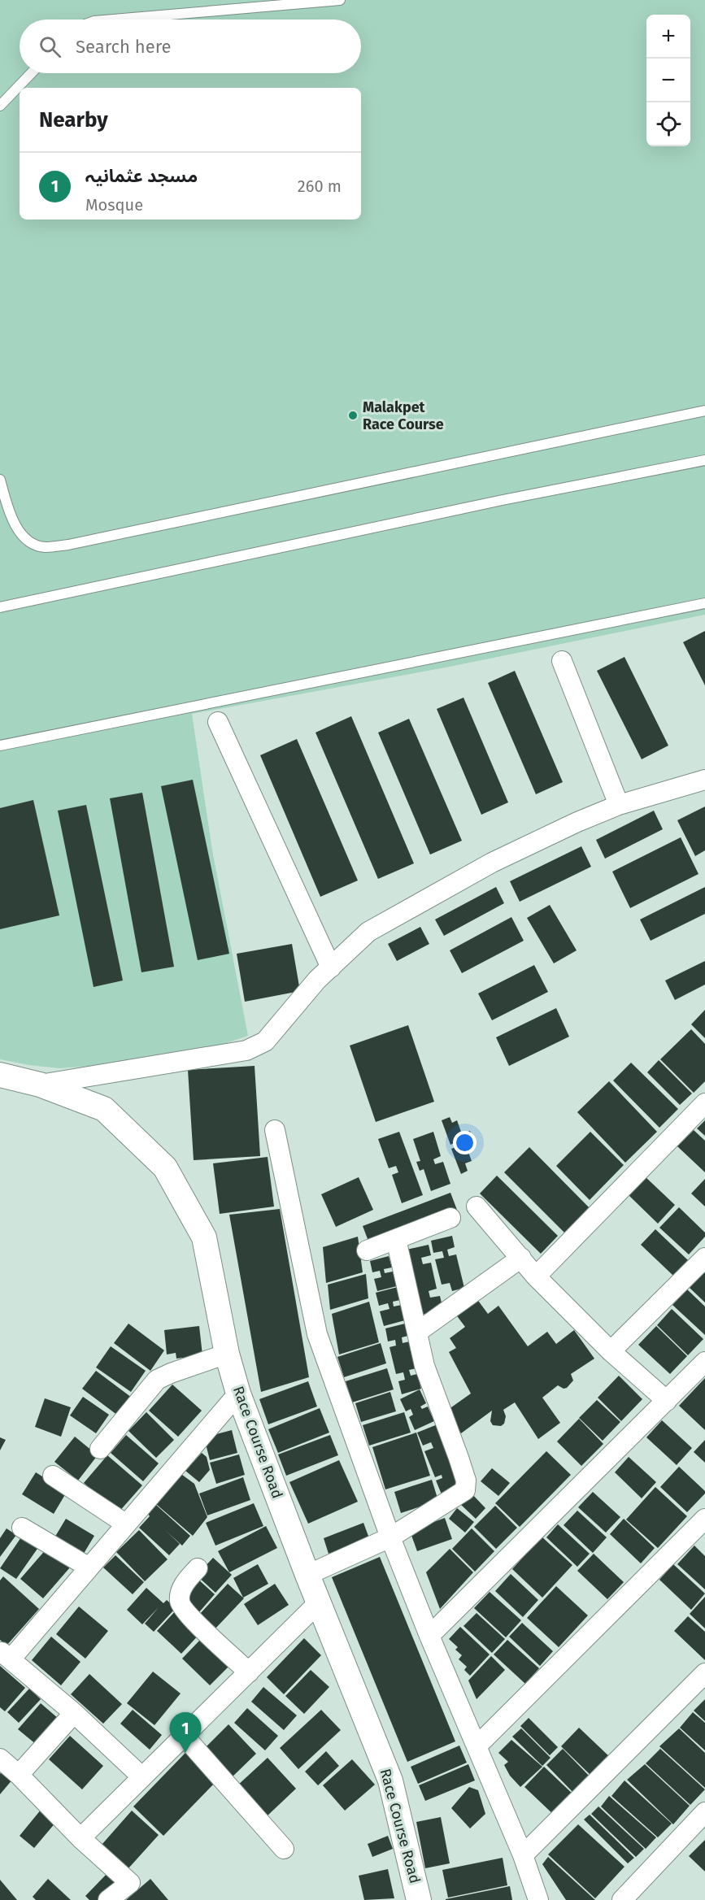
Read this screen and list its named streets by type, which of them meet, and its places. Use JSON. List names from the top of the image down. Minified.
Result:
{"streets":{"street":["Race Course Road"]},"places":["Malakpet Race Course"],"page":{"map_buttons":["+","−"],"search":"Search here","heading":"Nearby","list":[{"mark":"1","name":"مسجد عثمانیہ","note":"Mosque","value":"260 m"}],"pins":"1"}}
